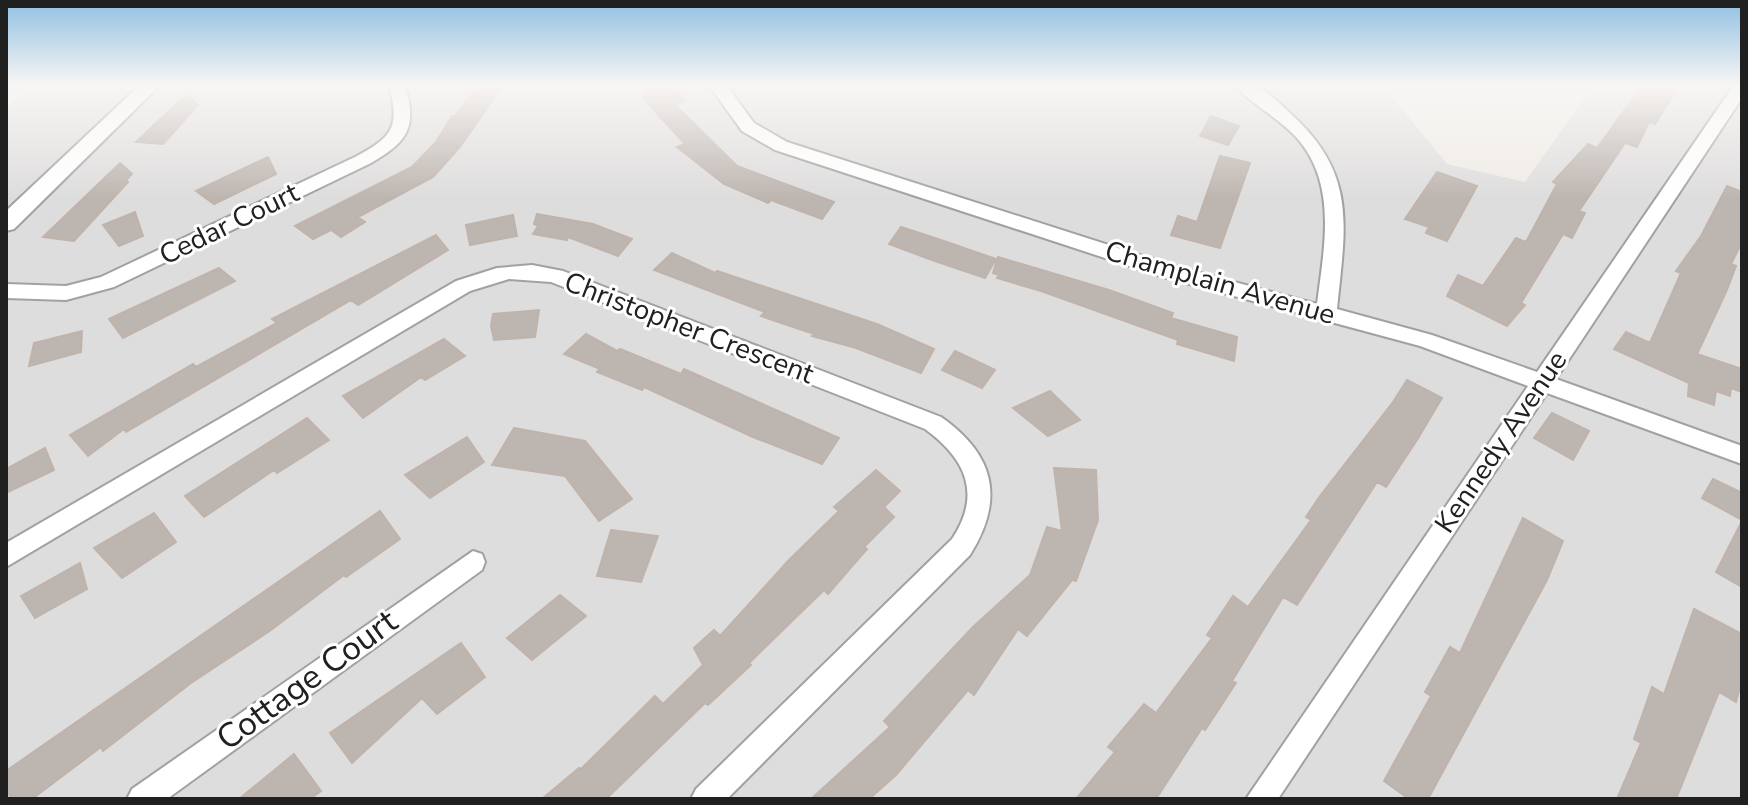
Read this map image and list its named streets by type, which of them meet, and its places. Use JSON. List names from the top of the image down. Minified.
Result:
{"streets":{"street":["Cedar Court","Champlain Avenue","Christopher Crescent","Kennedy Avenue","Cottage Court"]},"crossings":[["Champlain Avenue","Kennedy Avenue"]]}
